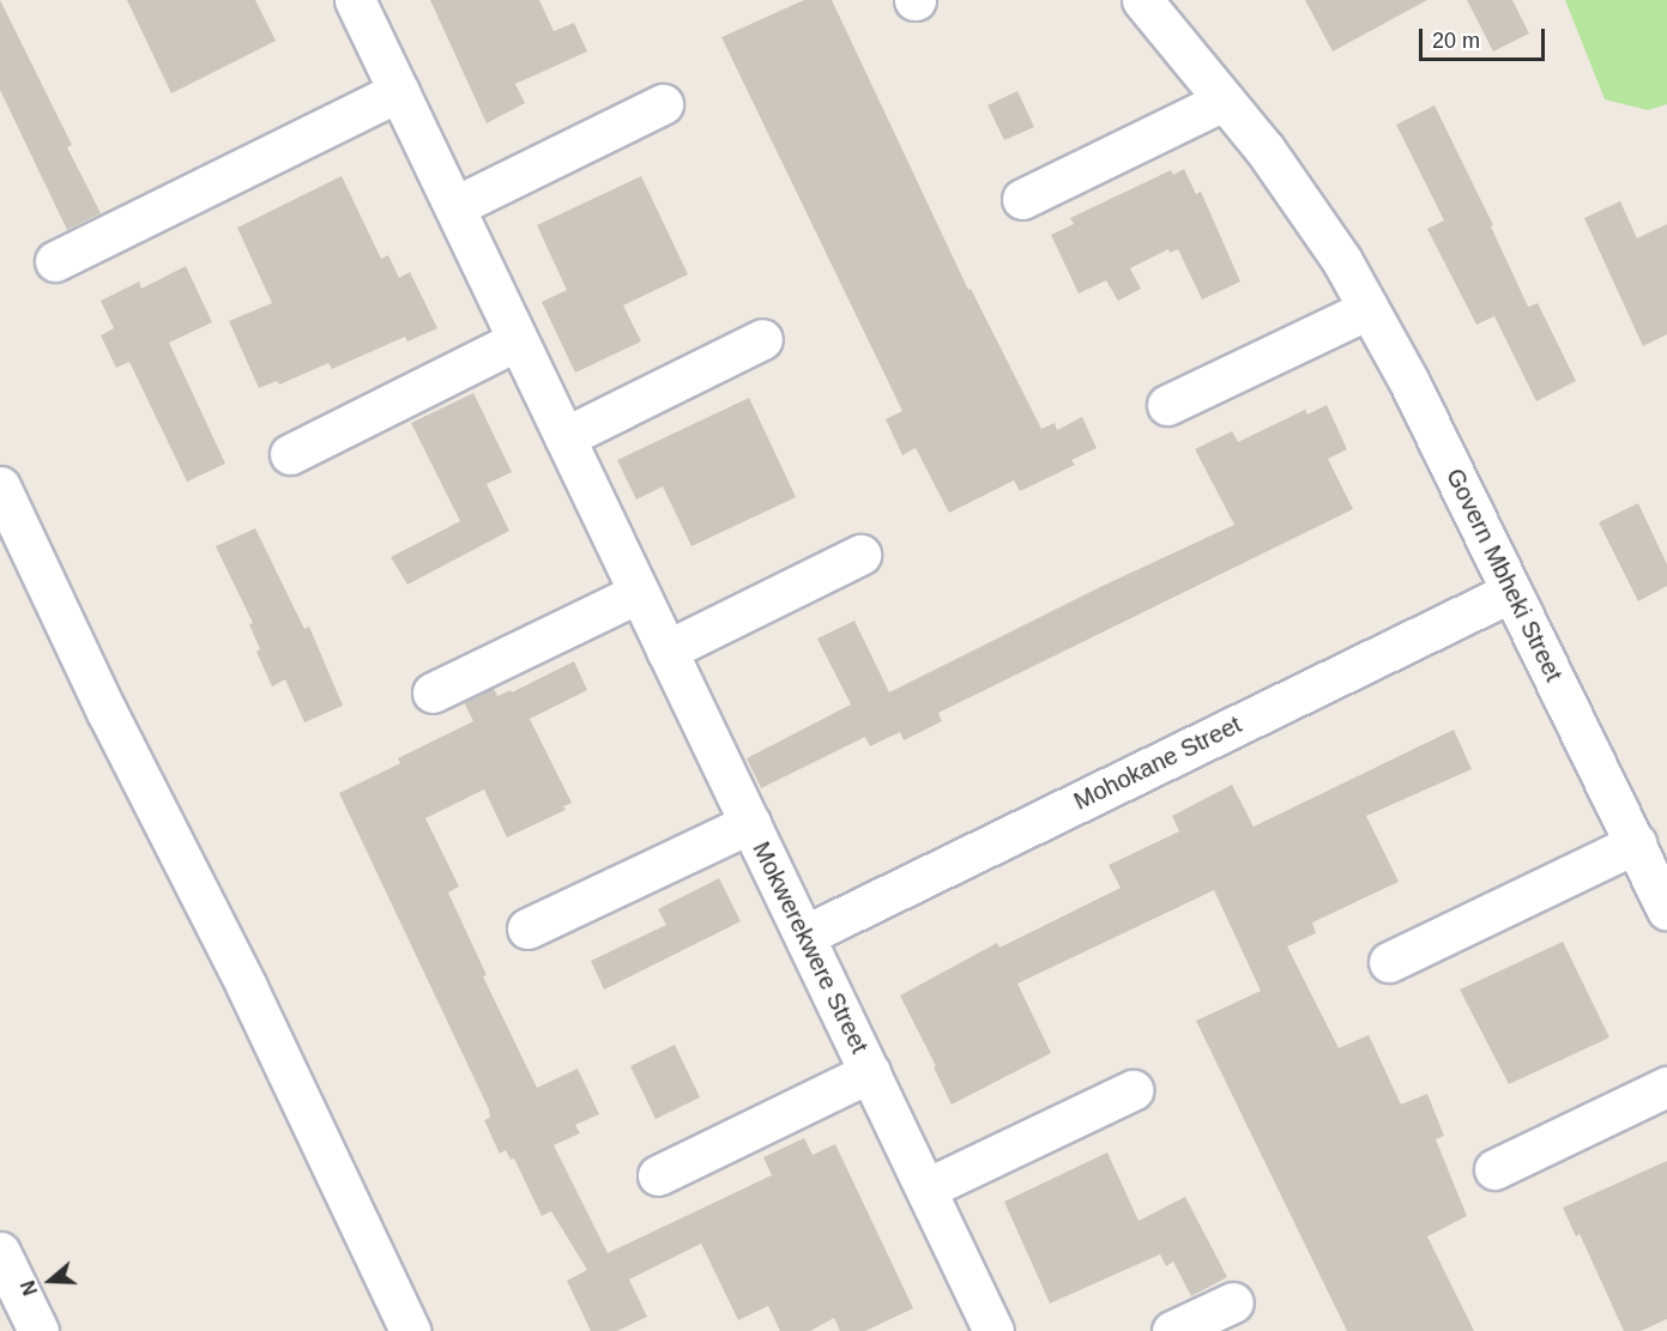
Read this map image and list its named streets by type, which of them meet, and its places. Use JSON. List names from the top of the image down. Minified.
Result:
{"streets":{"street":["Govern Mbheki Street","Mohokane Street","Mokwerekwere Street"]},"crossings":[["Govern Mbheki Street","Mohokane Street"],["Mohokane Street","Mokwerekwere Street"]],"scale_bar":"20 m","north":"left"}
